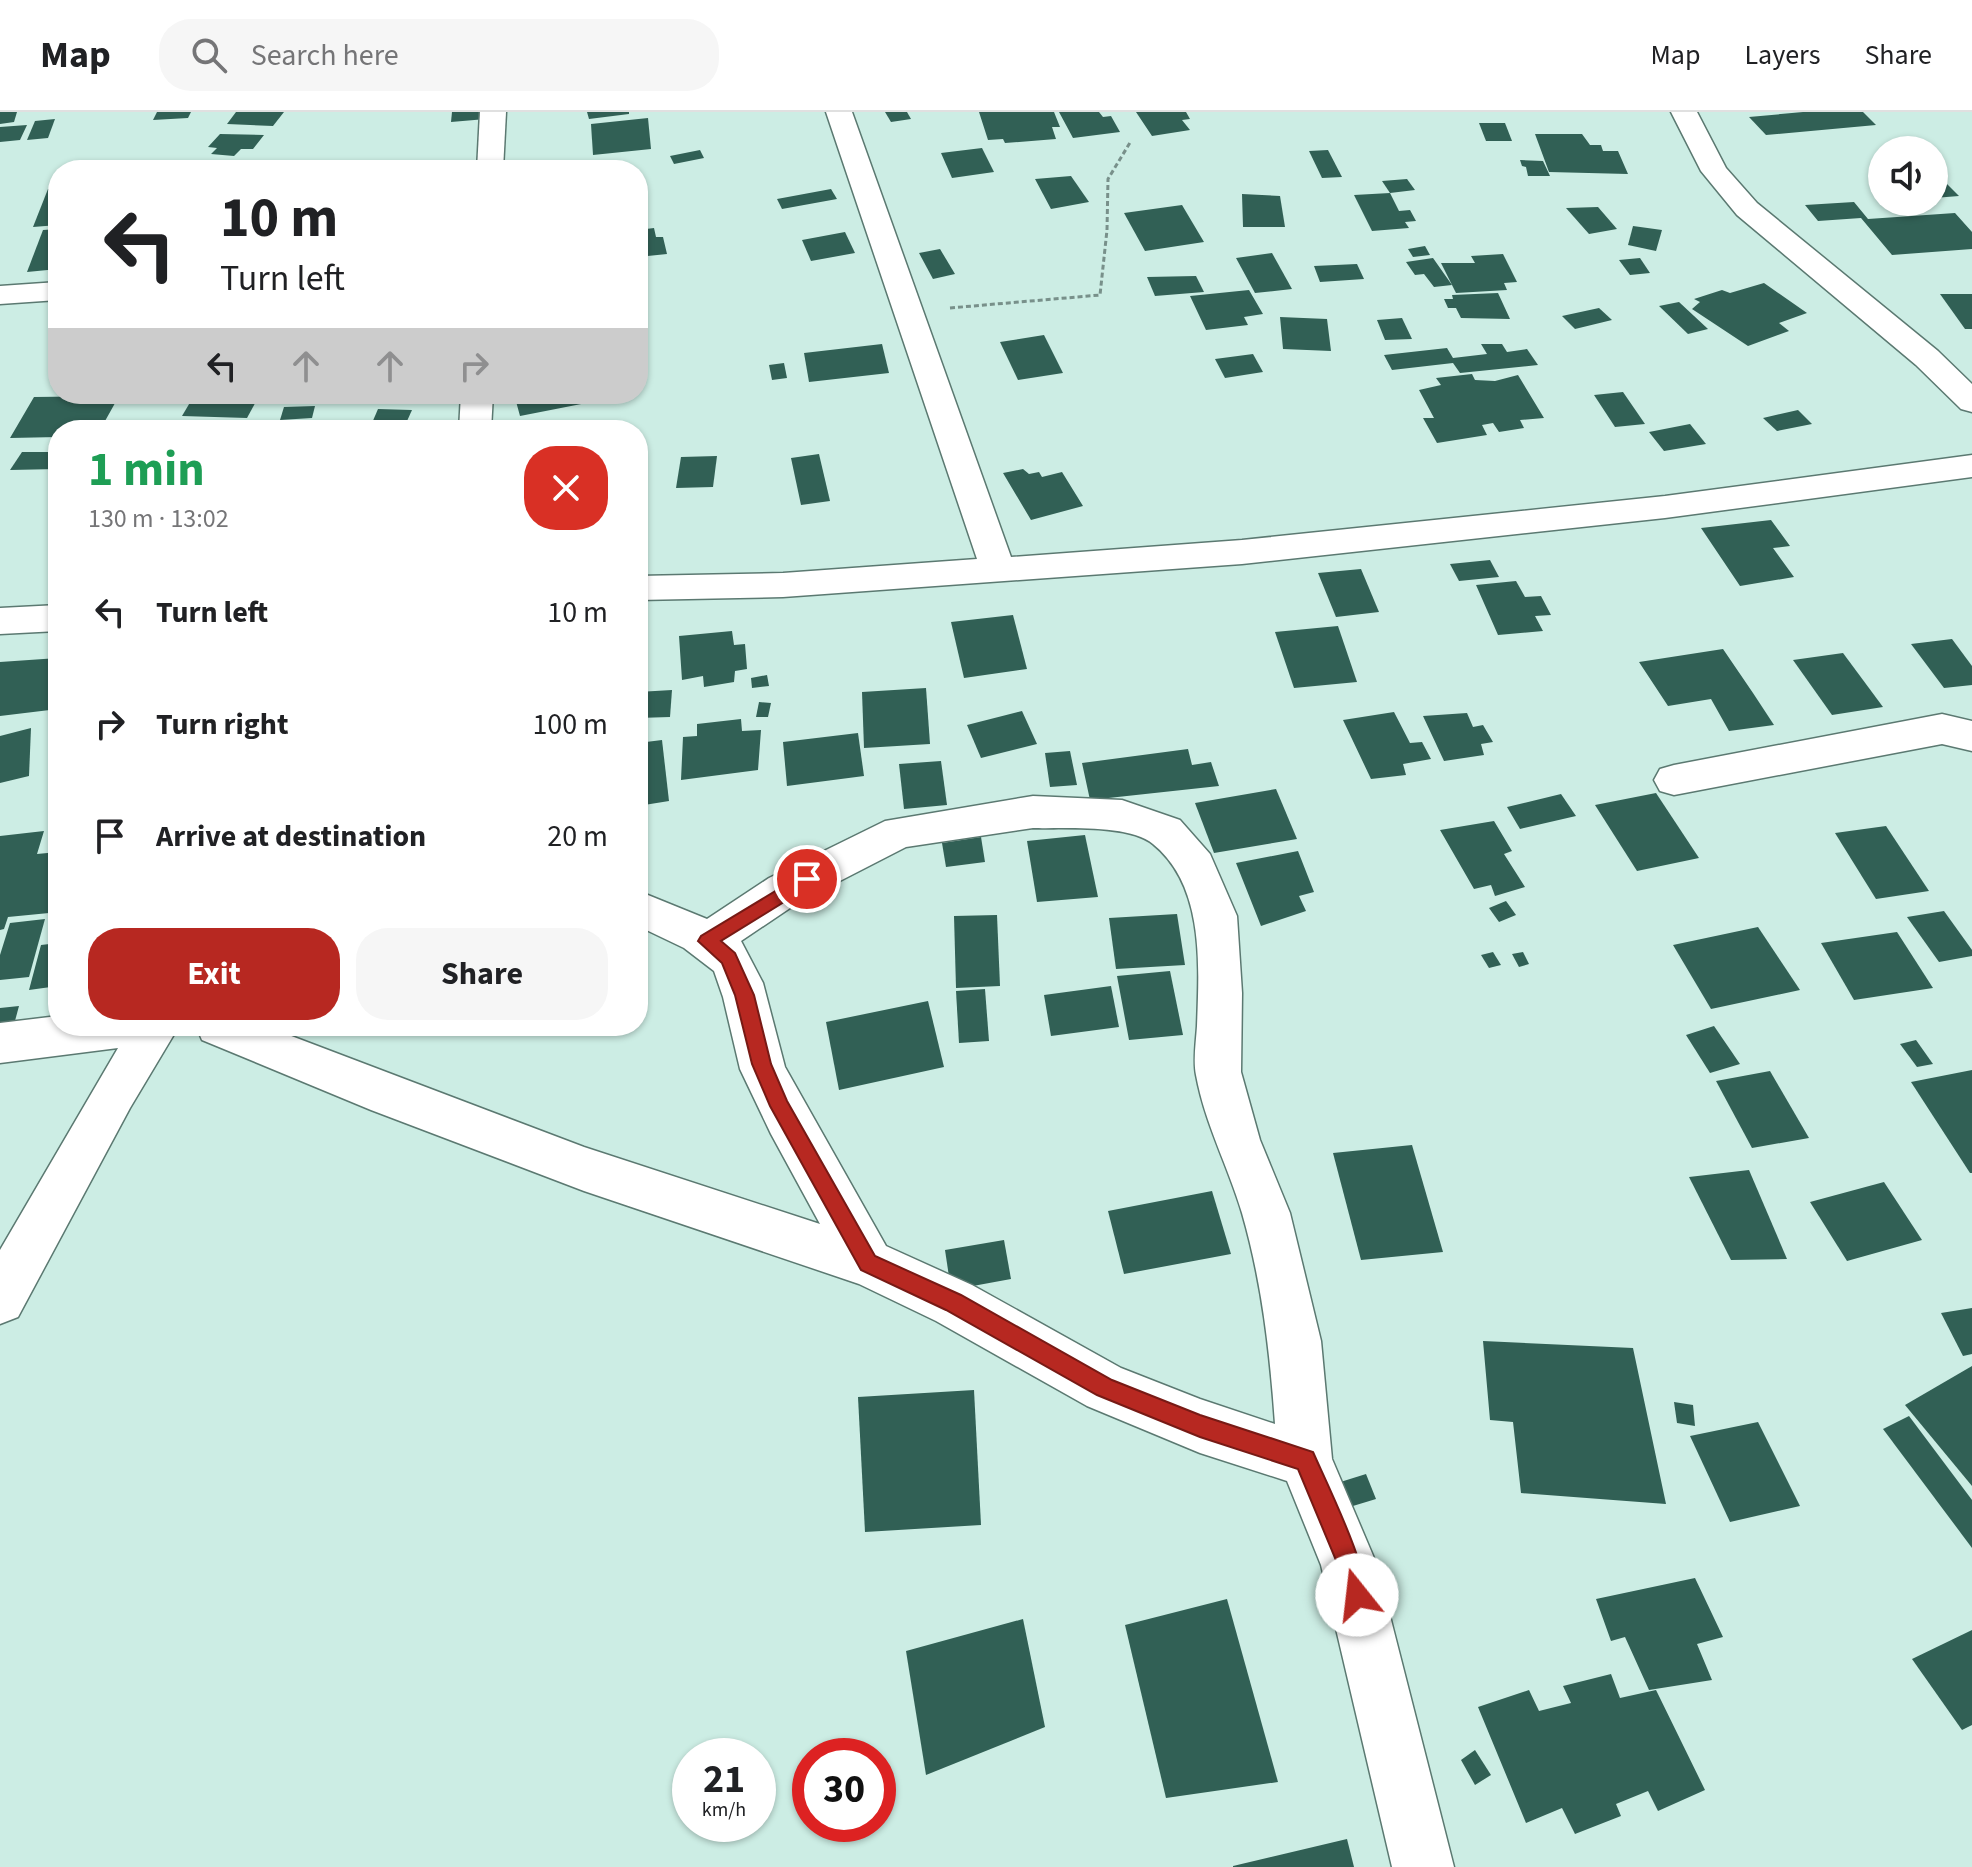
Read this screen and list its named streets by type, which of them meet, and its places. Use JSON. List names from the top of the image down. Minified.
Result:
{"page":{"header":"Map","search":"Search here","nav":["Map","Layers","Share"],"turn":["10 m","Turn left"],"heading":["1 min","130 m · 13:02"],"list":[{"name":"Turn left","value":"10 m"},{"name":"Turn right","value":"100 m"},{"name":"Arrive at destination","value":"20 m"}],"buttons":["Exit","Share"],"speed":"21 km/h","limit":"30"}}
